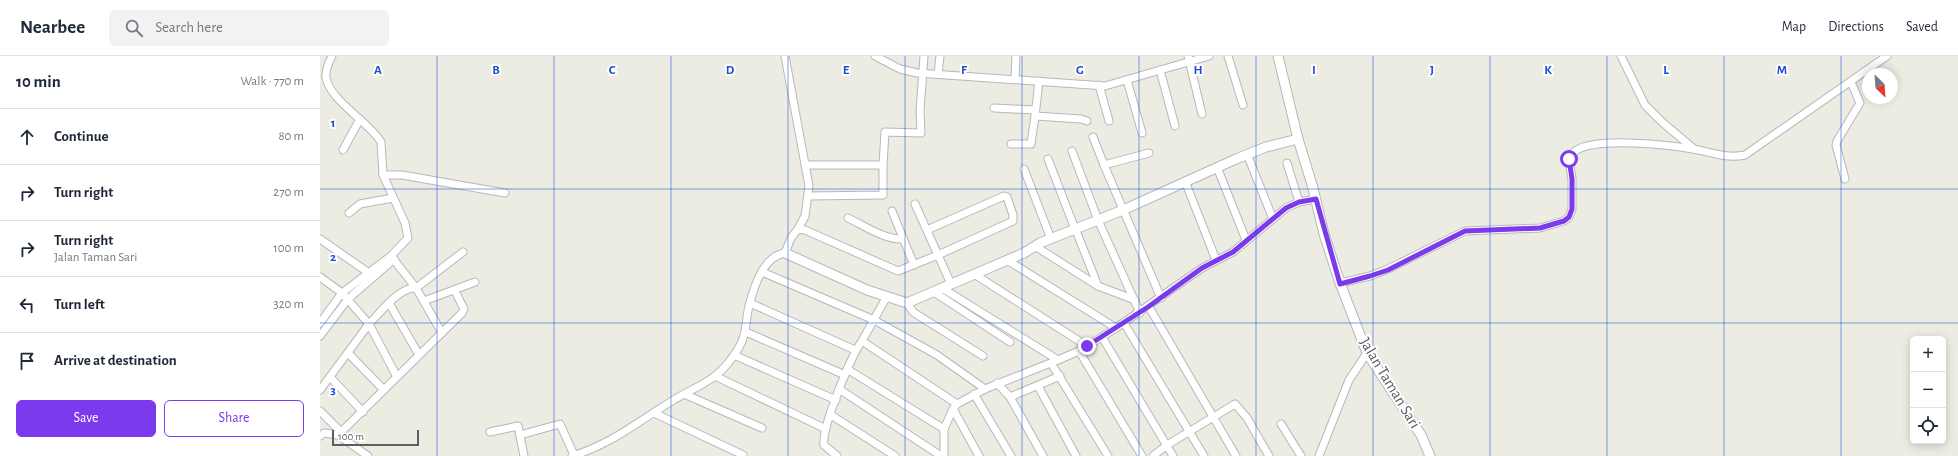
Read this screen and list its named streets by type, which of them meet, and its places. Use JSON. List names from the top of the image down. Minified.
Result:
{"streets":{"street":["Jalan Taman Sari"]},"scale_bar":"100 m","north":"bottom right","page":{"header":"Nearbee","search":"Search here","nav":["Map","Directions","Saved"],"heading":["10 min","Walk · 770 m"],"list":[["Continue","80 m"],["Turn right","270 m"],["Turn right","Jalan Taman Sari","100 m"],["Turn left","320 m"],"Arrive at destination"],"map_buttons":["+","−"],"buttons":["Save","Share"],"scale":"100 m"},"grid":{"columns":["A","B","C","D","E","F","G","H","I","J","K","L","M"],"rows":["1","2","3"]}}
